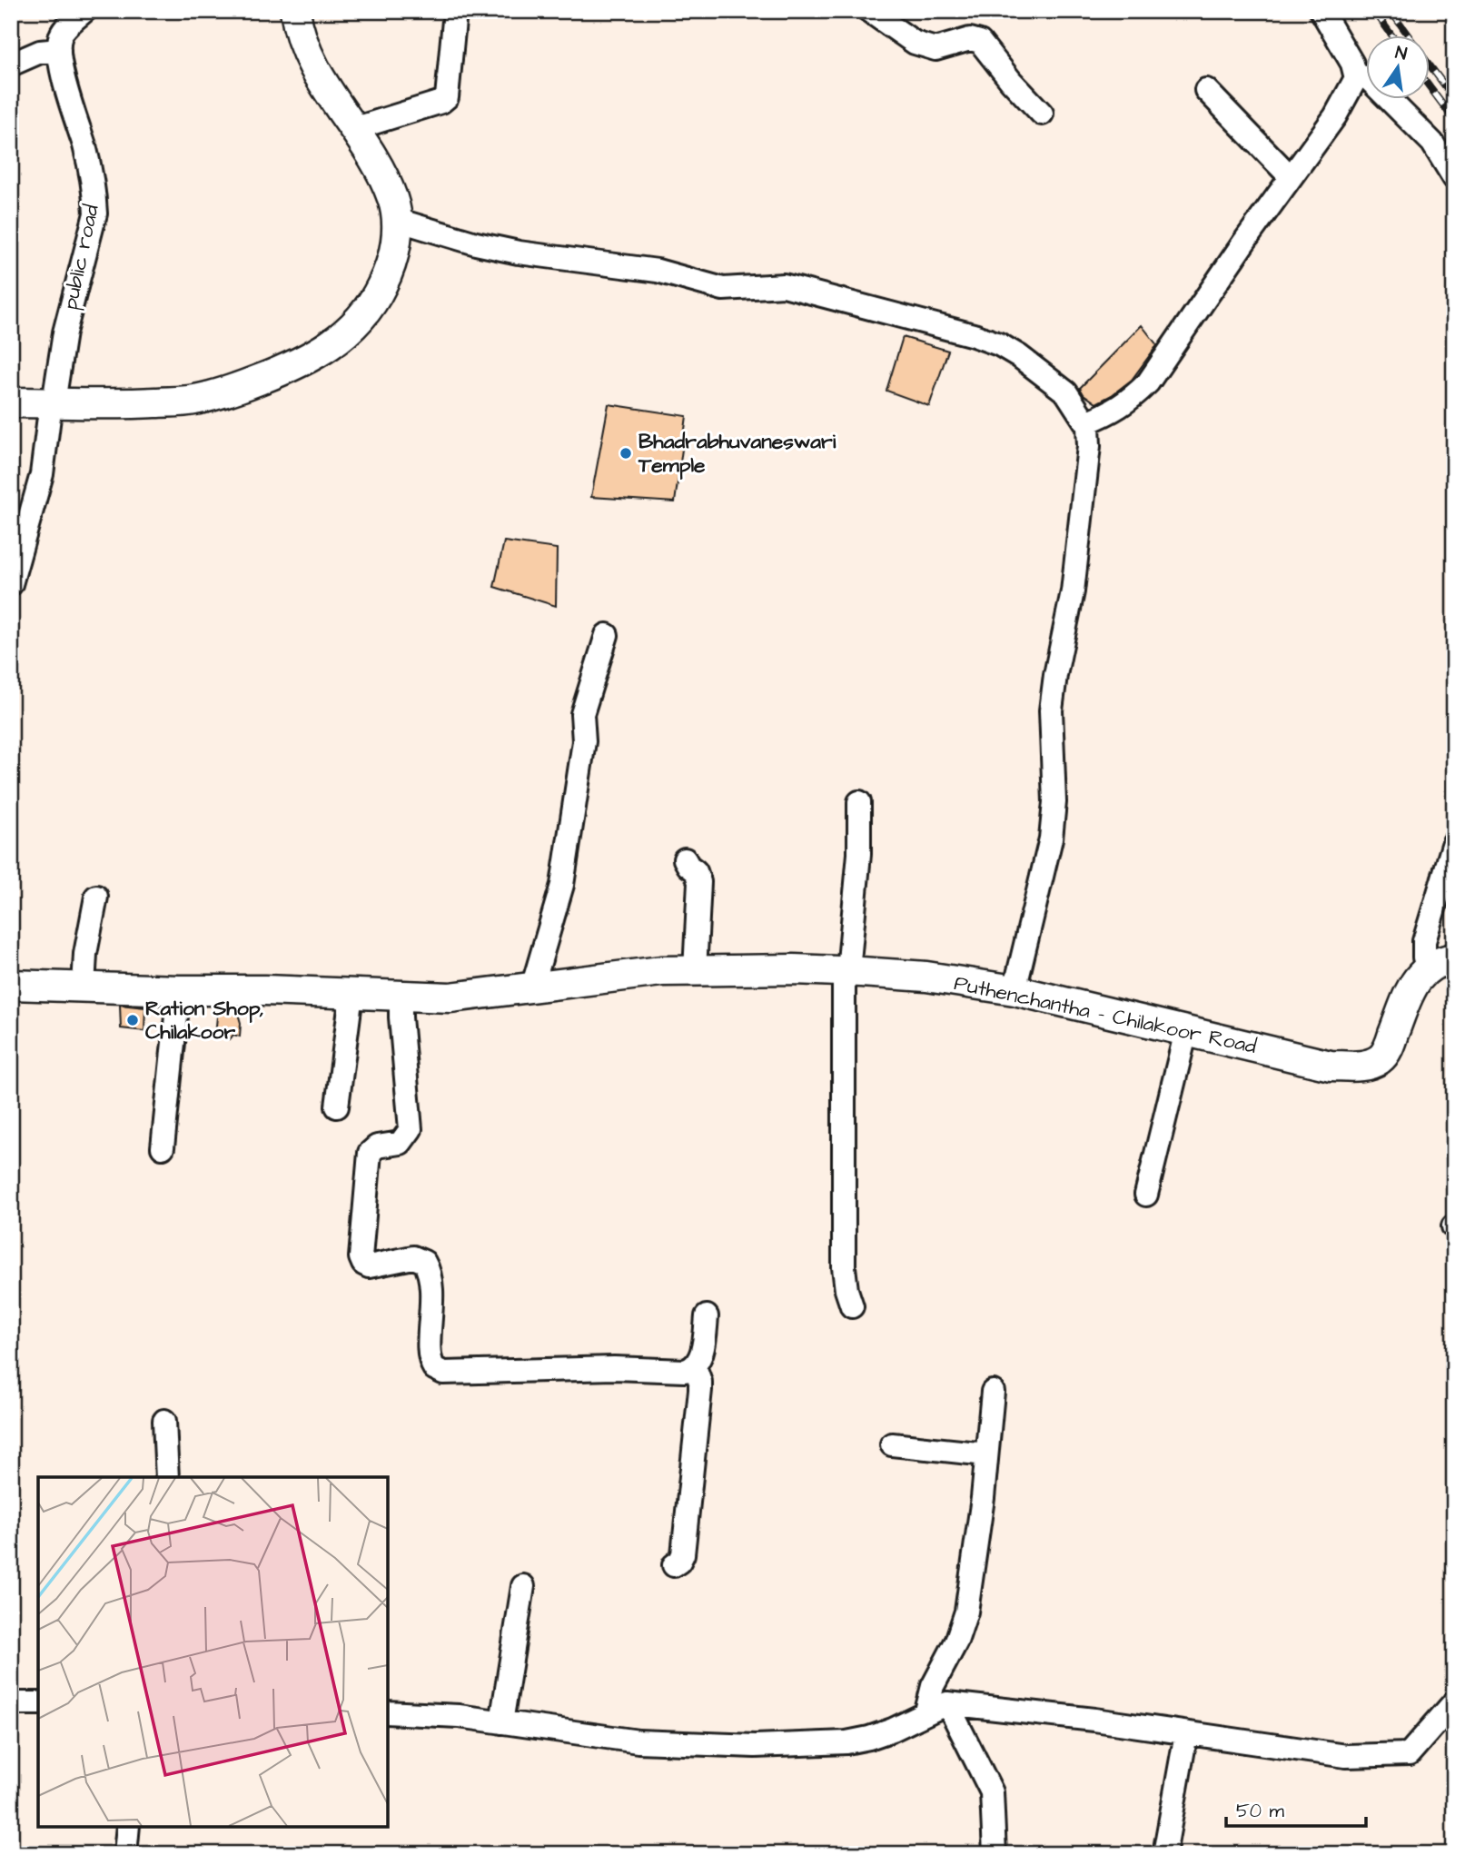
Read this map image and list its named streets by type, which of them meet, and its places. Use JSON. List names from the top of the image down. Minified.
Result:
{"streets":{"main road":["Puthenchantha - Chilakoor Road"],"street":["public road"]},"places":["Bhadrabhuvaneswari Temple","Ration Shop, Chilakoor"],"scale_bar":"50 m","north":"top"}
